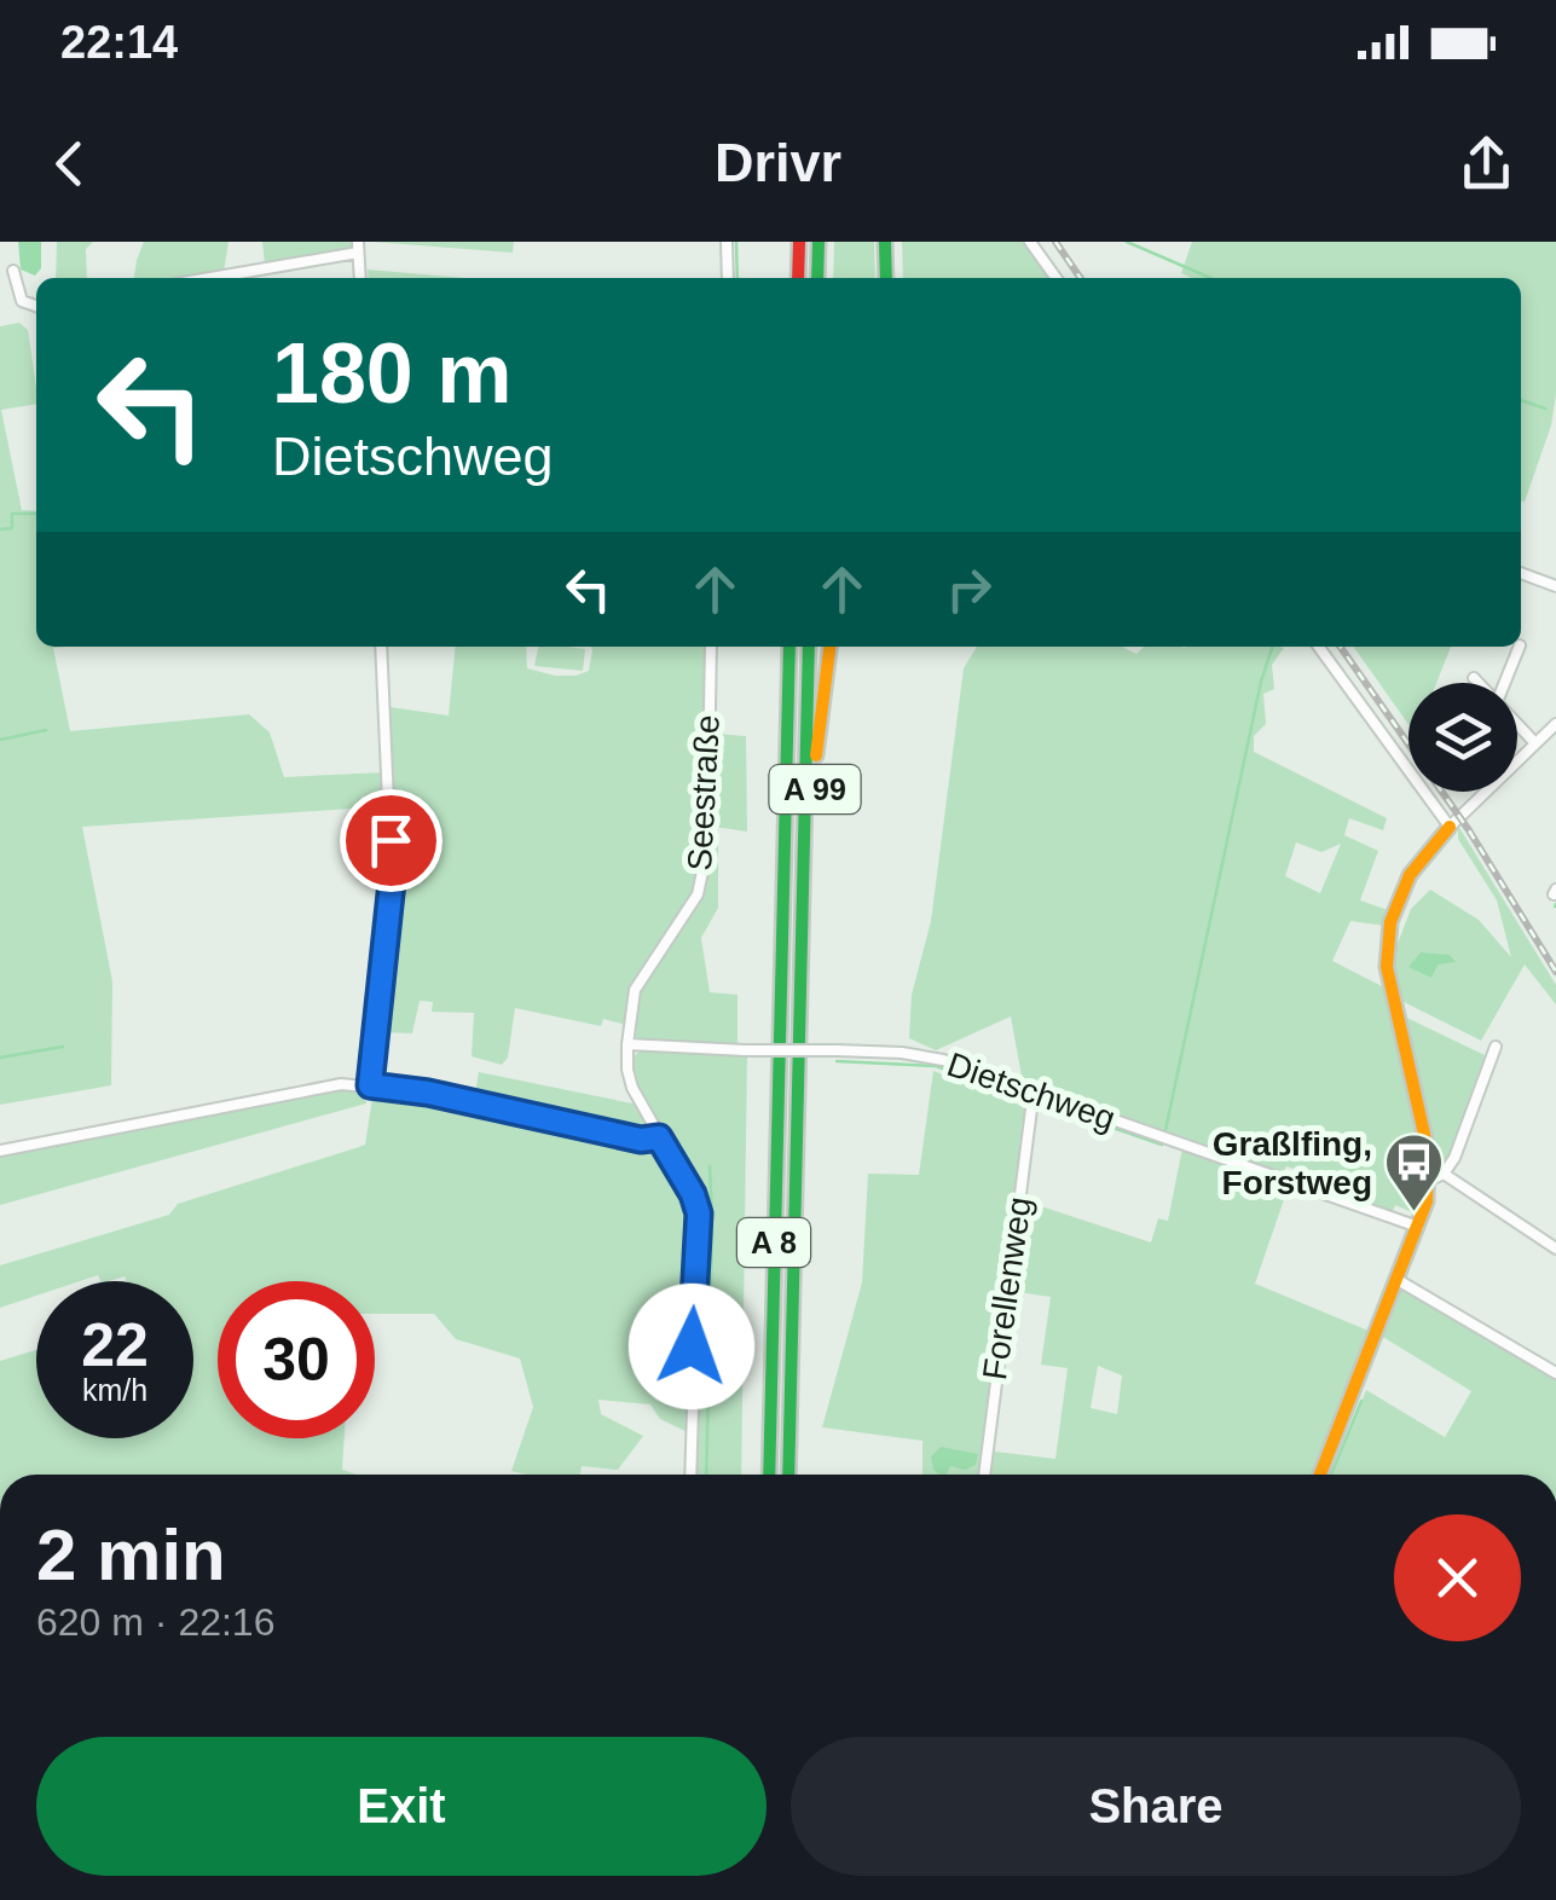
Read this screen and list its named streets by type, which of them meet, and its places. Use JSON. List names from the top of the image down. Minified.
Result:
{"streets":{"main road":["A 99","A 8"],"street":["Seestraße","Dietschweg","Forellenweg"]},"crossings":[["A 99","A 8"],["Seestraße","Dietschweg"],["Dietschweg","Forellenweg"]],"places":{"bus stop":["Graßlfing, Forstweg"]},"page":{"status":"22:14","header":"Drivr","turn":["180 m","Dietschweg"],"speed":"22 km/h","limit":"30","heading":["2 min","620 m · 22:16"],"buttons":["Exit","Share"]}}
